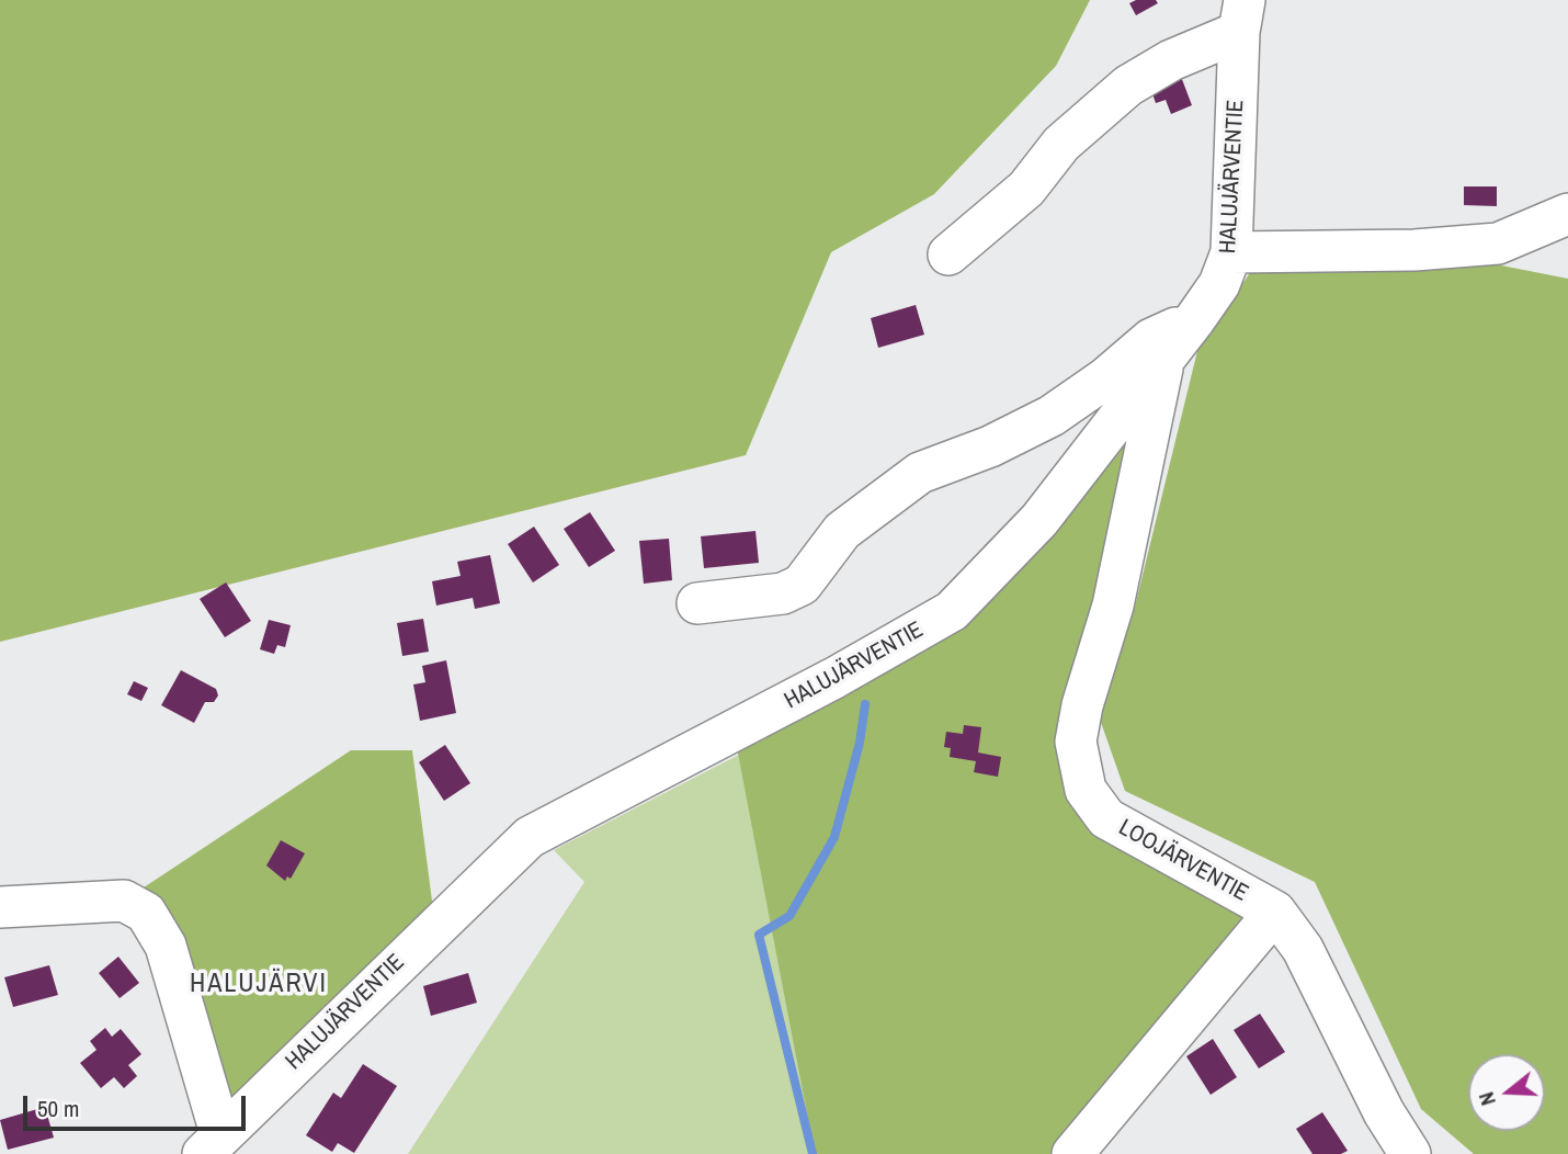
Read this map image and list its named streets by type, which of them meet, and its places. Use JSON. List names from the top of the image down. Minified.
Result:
{"streets":{"street":["HALUJÄRVENTIE","LOOJÄRVENTIE"]},"crossings":[["HALUJÄRVENTIE","LOOJÄRVENTIE"]],"districts":["HALUJÄRVI"],"scale_bar":"50 m","north":"left"}
